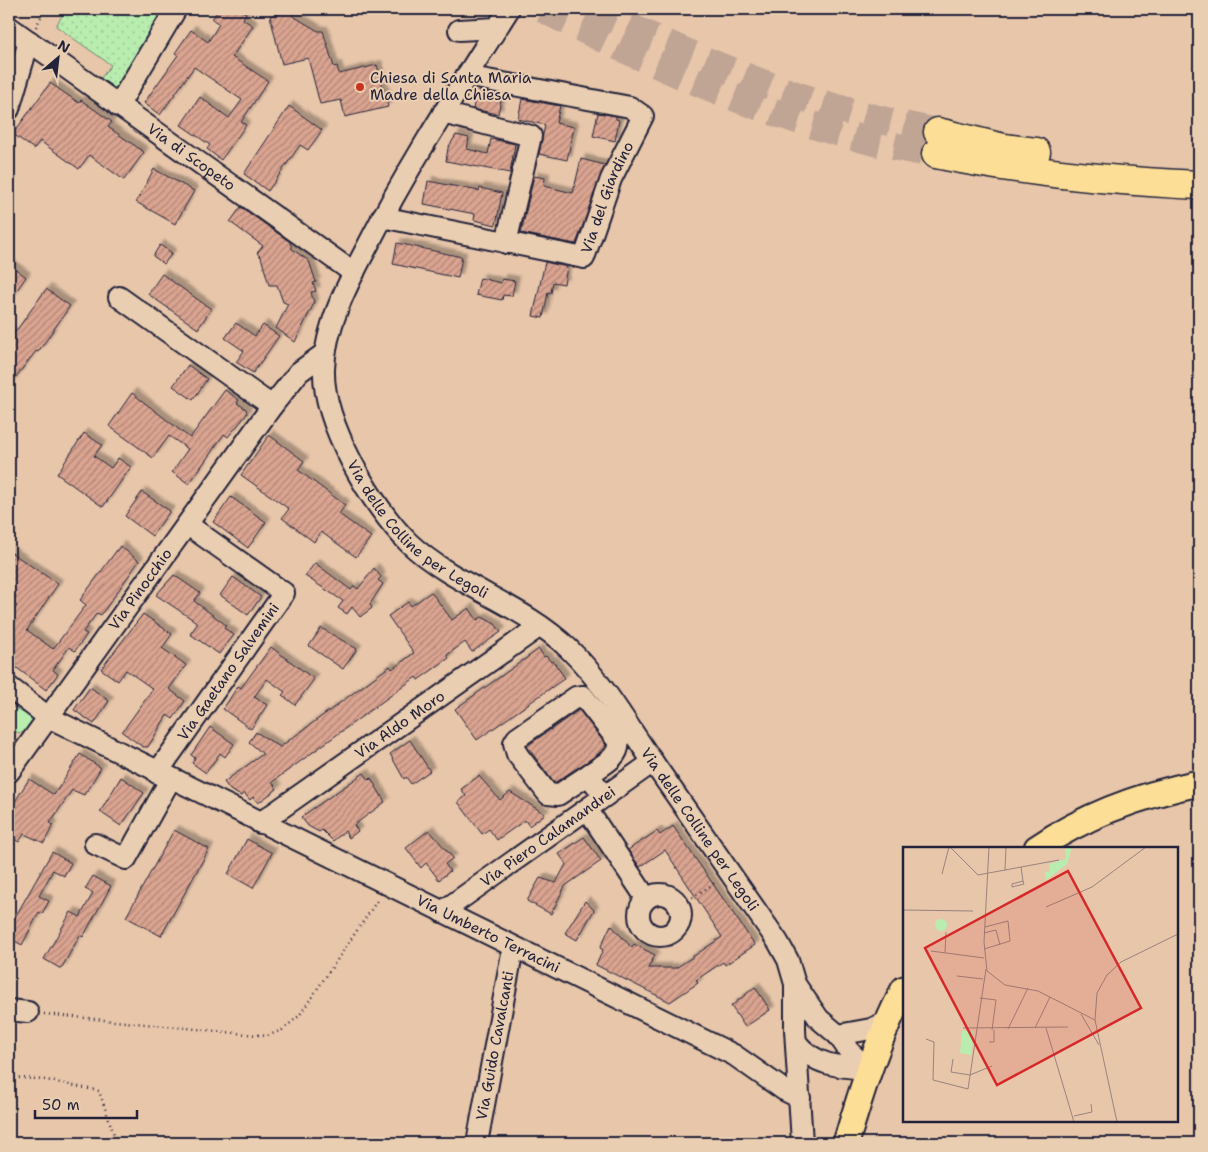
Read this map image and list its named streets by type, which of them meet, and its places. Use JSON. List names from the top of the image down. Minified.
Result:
{"streets":{"street":["Via di Scopeto","Via del Giardino","Via delle Colline per Legoli","Via Pinocchio","Via Gaetano Salvemini","Via Aldo Moro","Via Piero Calamandrei","Via Umberto Terracini","Via Guido Cavalcanti"]},"crossings":[["Via di Scopeto","Via delle Colline per Legoli"],["Via del Giardino","Via delle Colline per Legoli"],["Via delle Colline per Legoli","Via Pinocchio"],["Via delle Colline per Legoli","Via Aldo Moro"],["Via delle Colline per Legoli","Via Piero Calamandrei"],["Via Pinocchio","Via Gaetano Salvemini"],["Via Pinocchio","Via Umberto Terracini"],["Via Gaetano Salvemini","Via Umberto Terracini"],["Via Aldo Moro","Via Umberto Terracini"],["Via Piero Calamandrei","Via Umberto Terracini"],["Via Umberto Terracini","Via Guido Cavalcanti"]],"places":["Chiesa di Santa Maria Madre della Chiesa"],"scale_bar":"50 m","north":"top right"}
